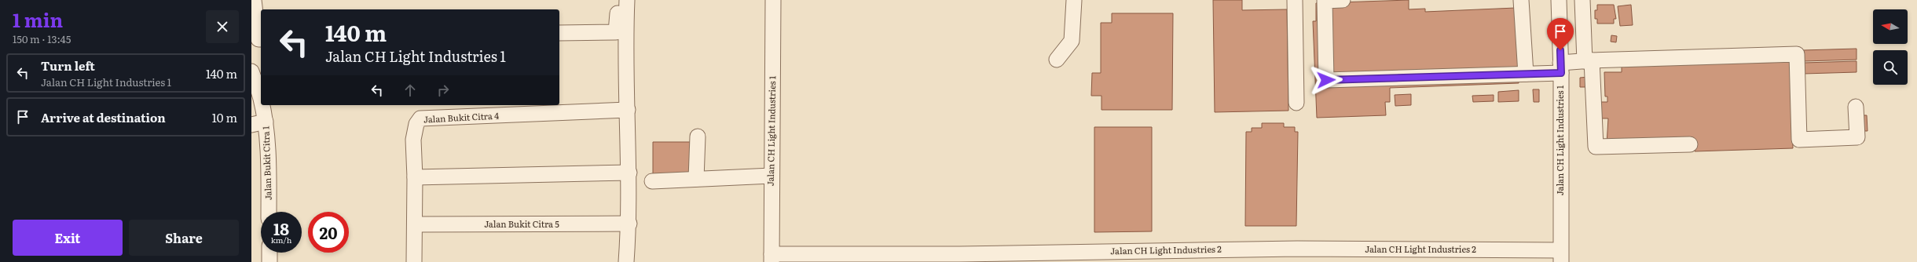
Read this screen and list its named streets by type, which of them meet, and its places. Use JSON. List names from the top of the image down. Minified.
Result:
{"streets":{"street":["Jalan Bukit Citra 4","Jalan CH Light Industries 1","Jalan Bukit Citra 1","Jalan Bukit Citra 5","Jalan CH Light Industries 2"]},"crossings":[["Jalan Bukit Citra 4","Jalan Bukit Citra 5"],["Jalan CH Light Industries 1","Jalan CH Light Industries 2"]],"north":"left","page":{"heading":["1 min","150 m · 13:45"],"turn":["140 m","Jalan CH Light Industries 1"],"list":[{"name":"Turn left","note":"Jalan CH Light Industries 1","value":"140 m"},{"name":"Arrive at destination","value":"10 m"}],"speed":"18 km/h","limit":"20","buttons":["Exit","Share"]}}
